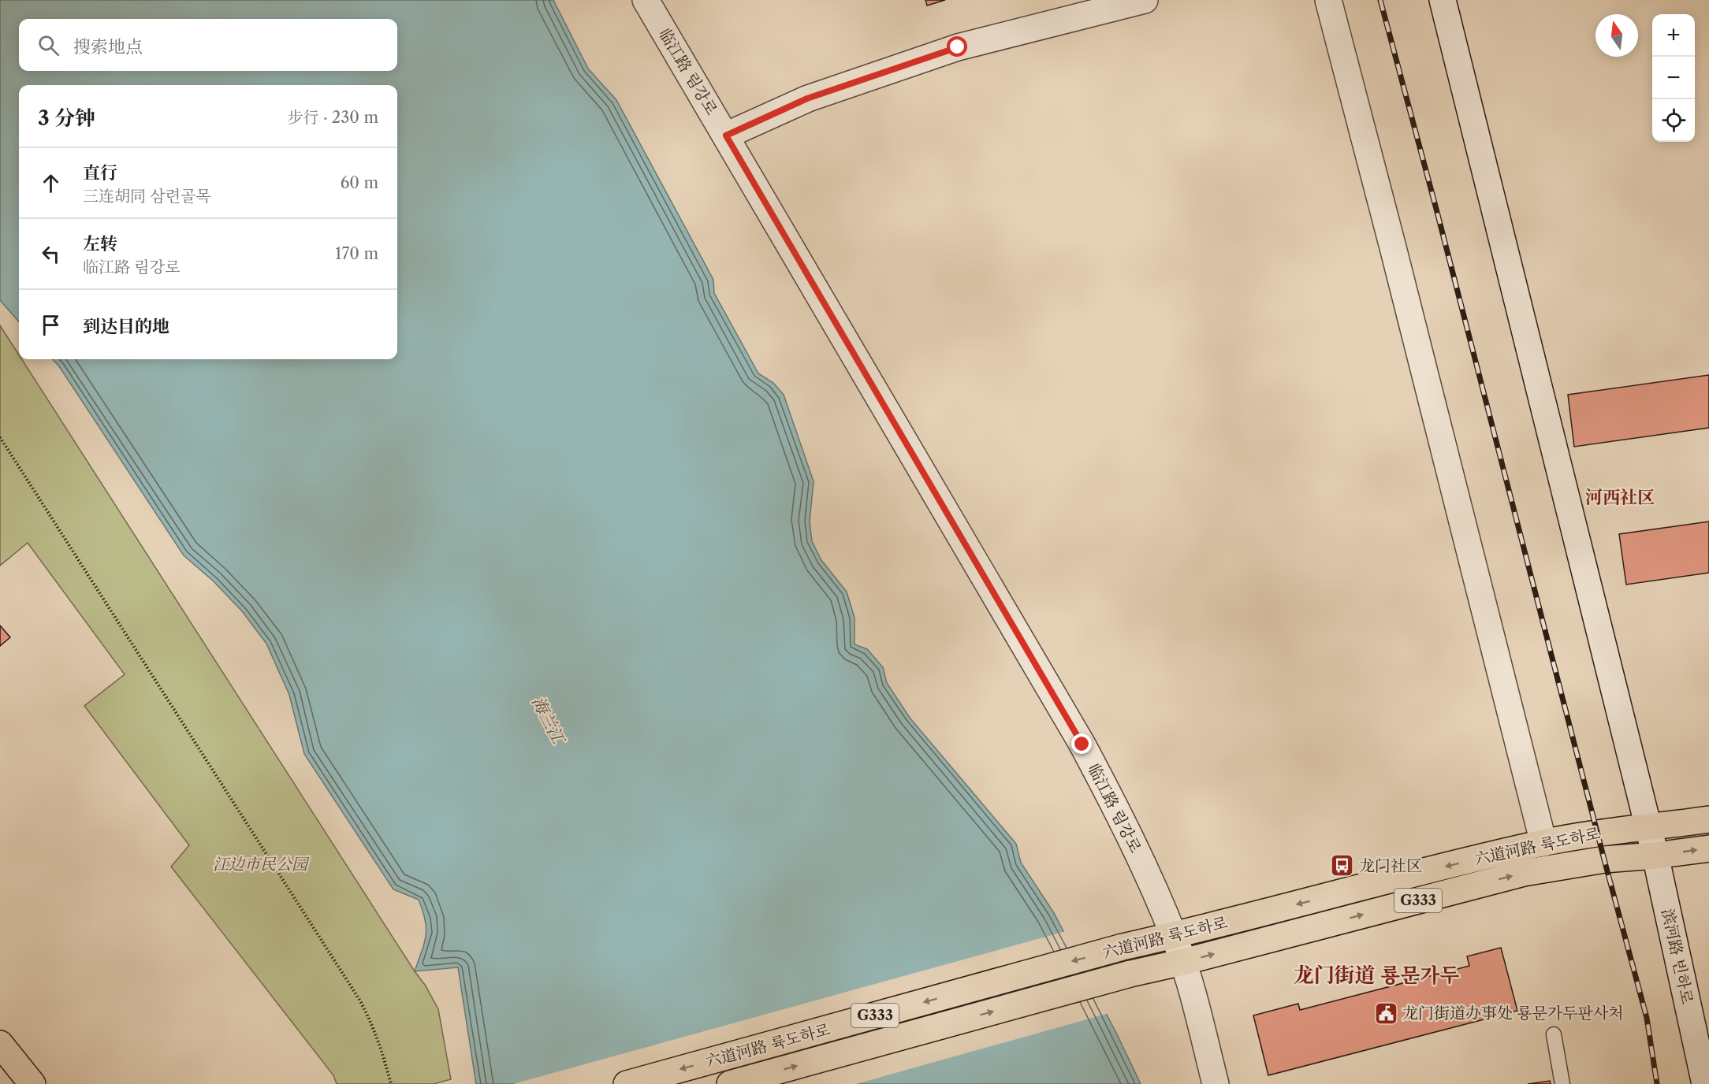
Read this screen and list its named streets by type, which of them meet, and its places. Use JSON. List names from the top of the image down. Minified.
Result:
{"streets":{"highway":["六道河路 륙도하로","G333"],"street":["临江路 림강로","滨河路 빈하로"]},"crossings":[["临江路 림강로","六道河路 륙도하로"],["六道河路 륙도하로","滨河路 빈하로"]],"districts":["河西社区","龙门街道 룡문가두"],"water":["海兰江"],"parks":["江边市民公园"],"places":{"bus stop":["龙门社区"],"public building":["龙门街道办事处 룡문가두판사처"]},"north":"top","page":{"map_buttons":["+","−"],"search":"搜索地点","heading":["3 分钟","步行 · 230 m"],"list":[["直行","三连胡同 삼련골목","60 m"],["左转","临江路 림강로","170 m"],"到达目的地"]}}
